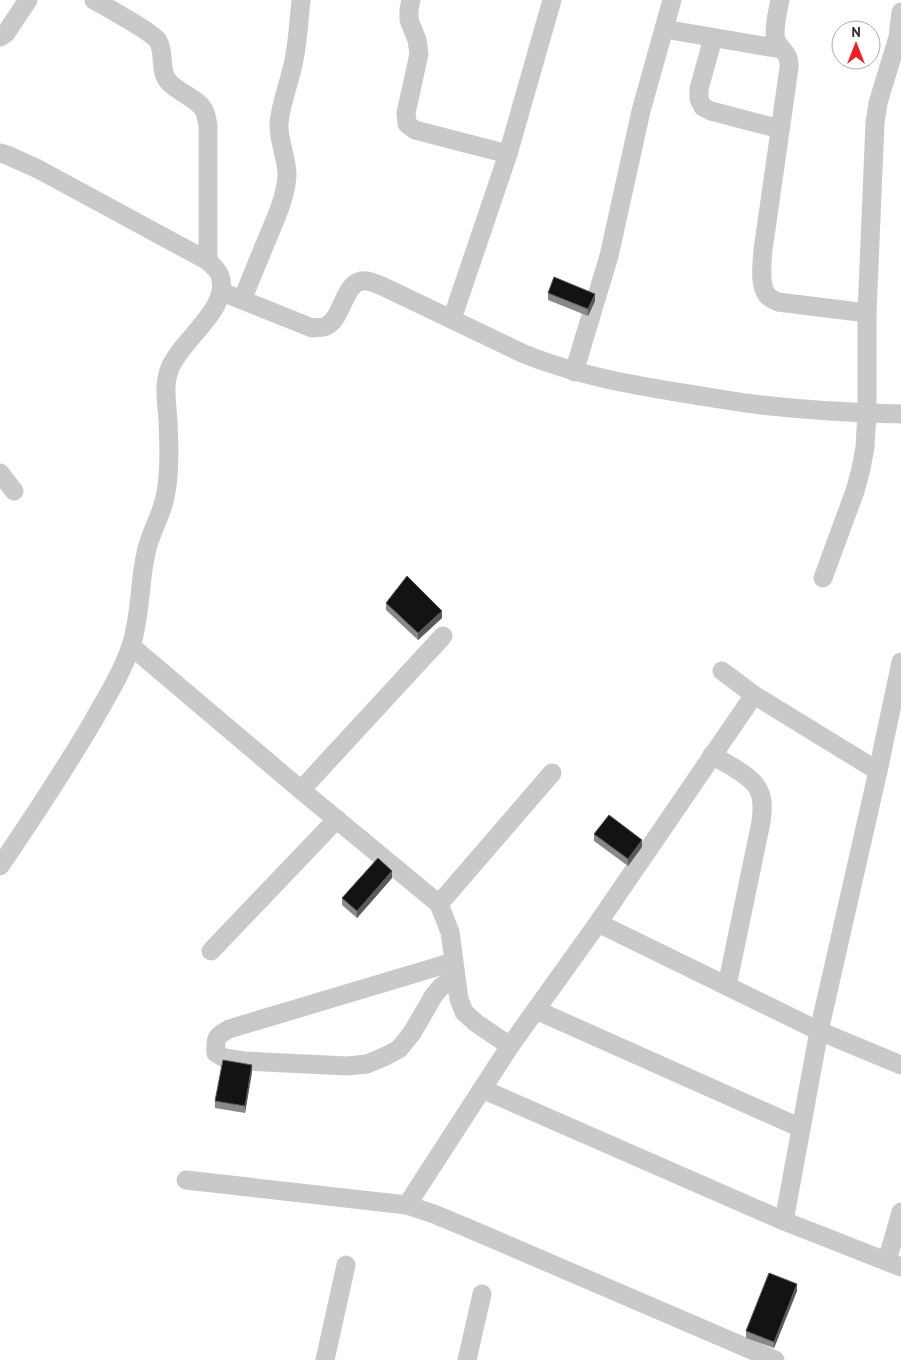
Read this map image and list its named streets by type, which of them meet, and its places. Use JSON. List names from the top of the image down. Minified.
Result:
{"north":"top"}
